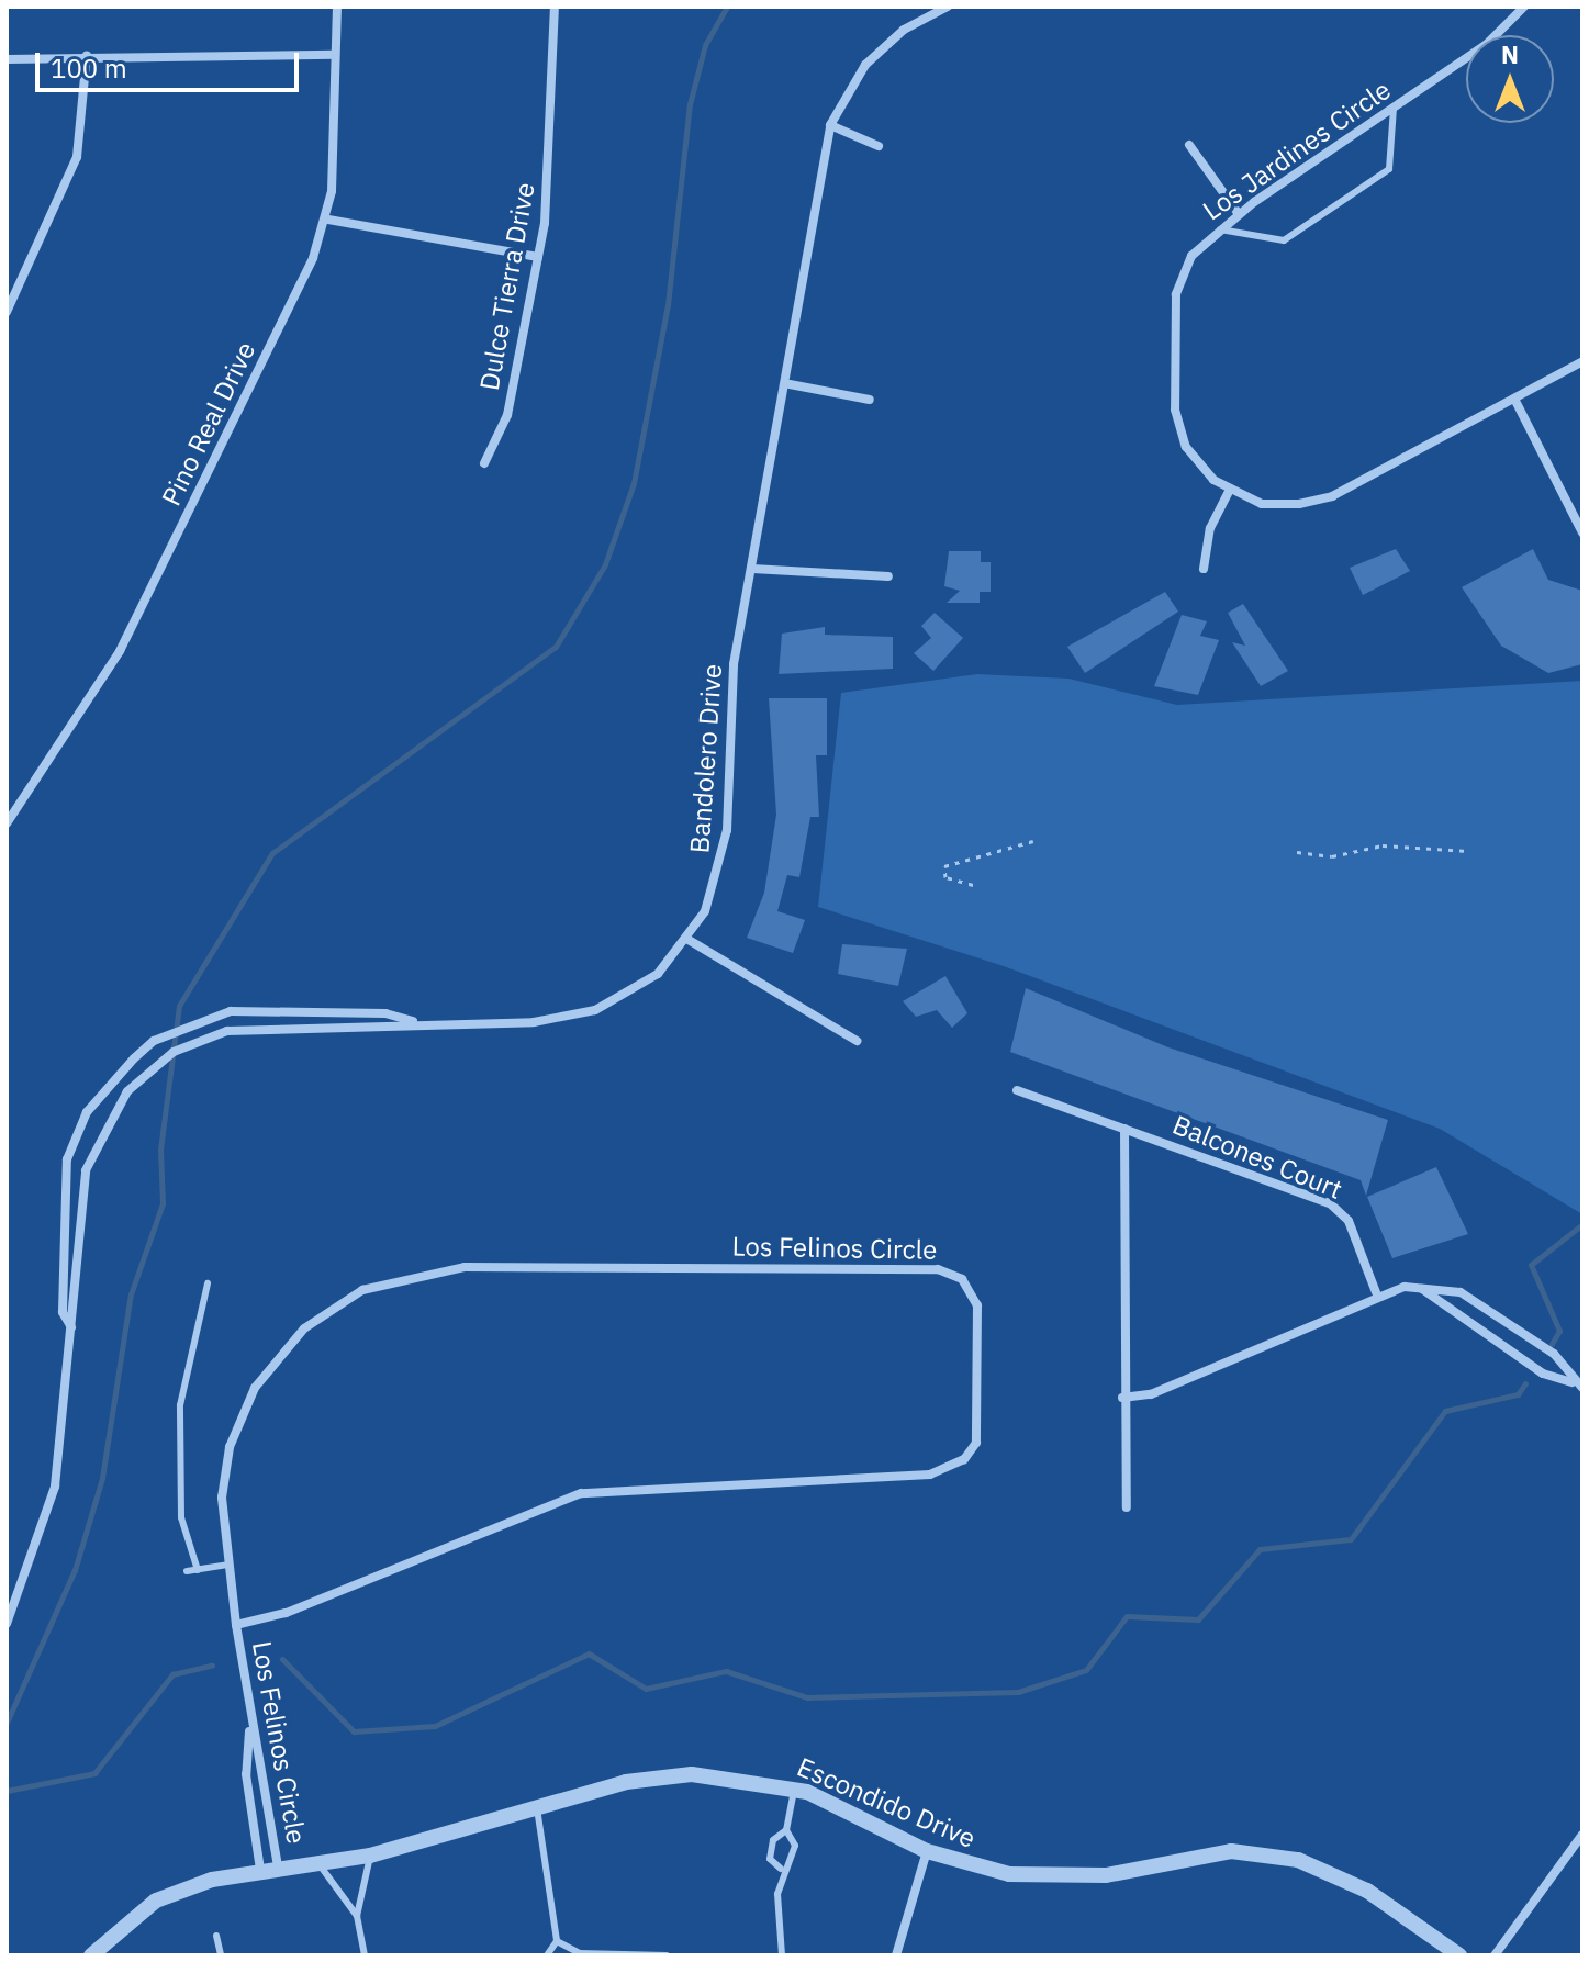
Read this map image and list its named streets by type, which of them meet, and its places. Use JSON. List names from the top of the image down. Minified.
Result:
{"streets":{"street":["Los Jardines Circle","Dulce Tierra Drive","Pino Real Drive","Bandolero Drive","Balcones Court","Los Felinos Circle","Escondido Drive"]},"crossings":[["Los Felinos Circle","Escondido Drive"]],"scale_bar":"100 m","north":"top"}
